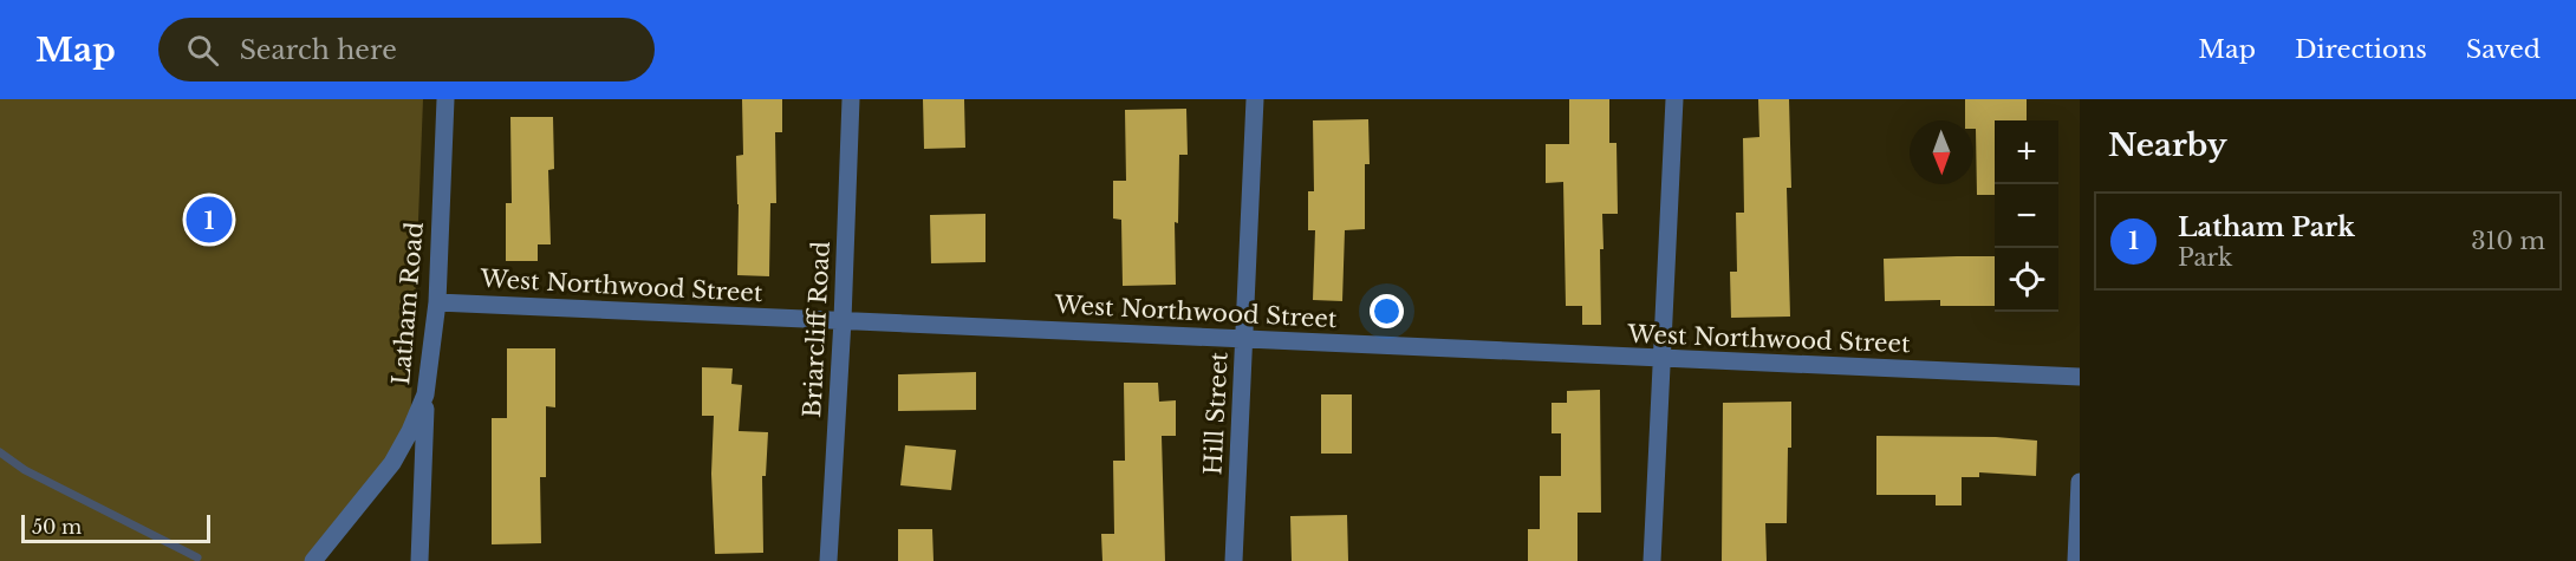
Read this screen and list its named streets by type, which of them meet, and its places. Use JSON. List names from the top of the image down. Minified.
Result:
{"streets":{"street":["West Northwood Street","Latham Road","Briarcliff Road","Hill Street"]},"crossings":[["West Northwood Street","Latham Road"],["West Northwood Street","Briarcliff Road"],["West Northwood Street","Hill Street"]],"scale_bar":"50 m","north":"bottom","page":{"header":"Map","search":"Search here","nav":["Map","Directions","Saved"],"heading":"Nearby","map_buttons":["+","−"],"list":[{"mark":"1","name":"Latham Park","note":"Park","value":"310 m"}],"pins":"1","scale":"50 m"}}
